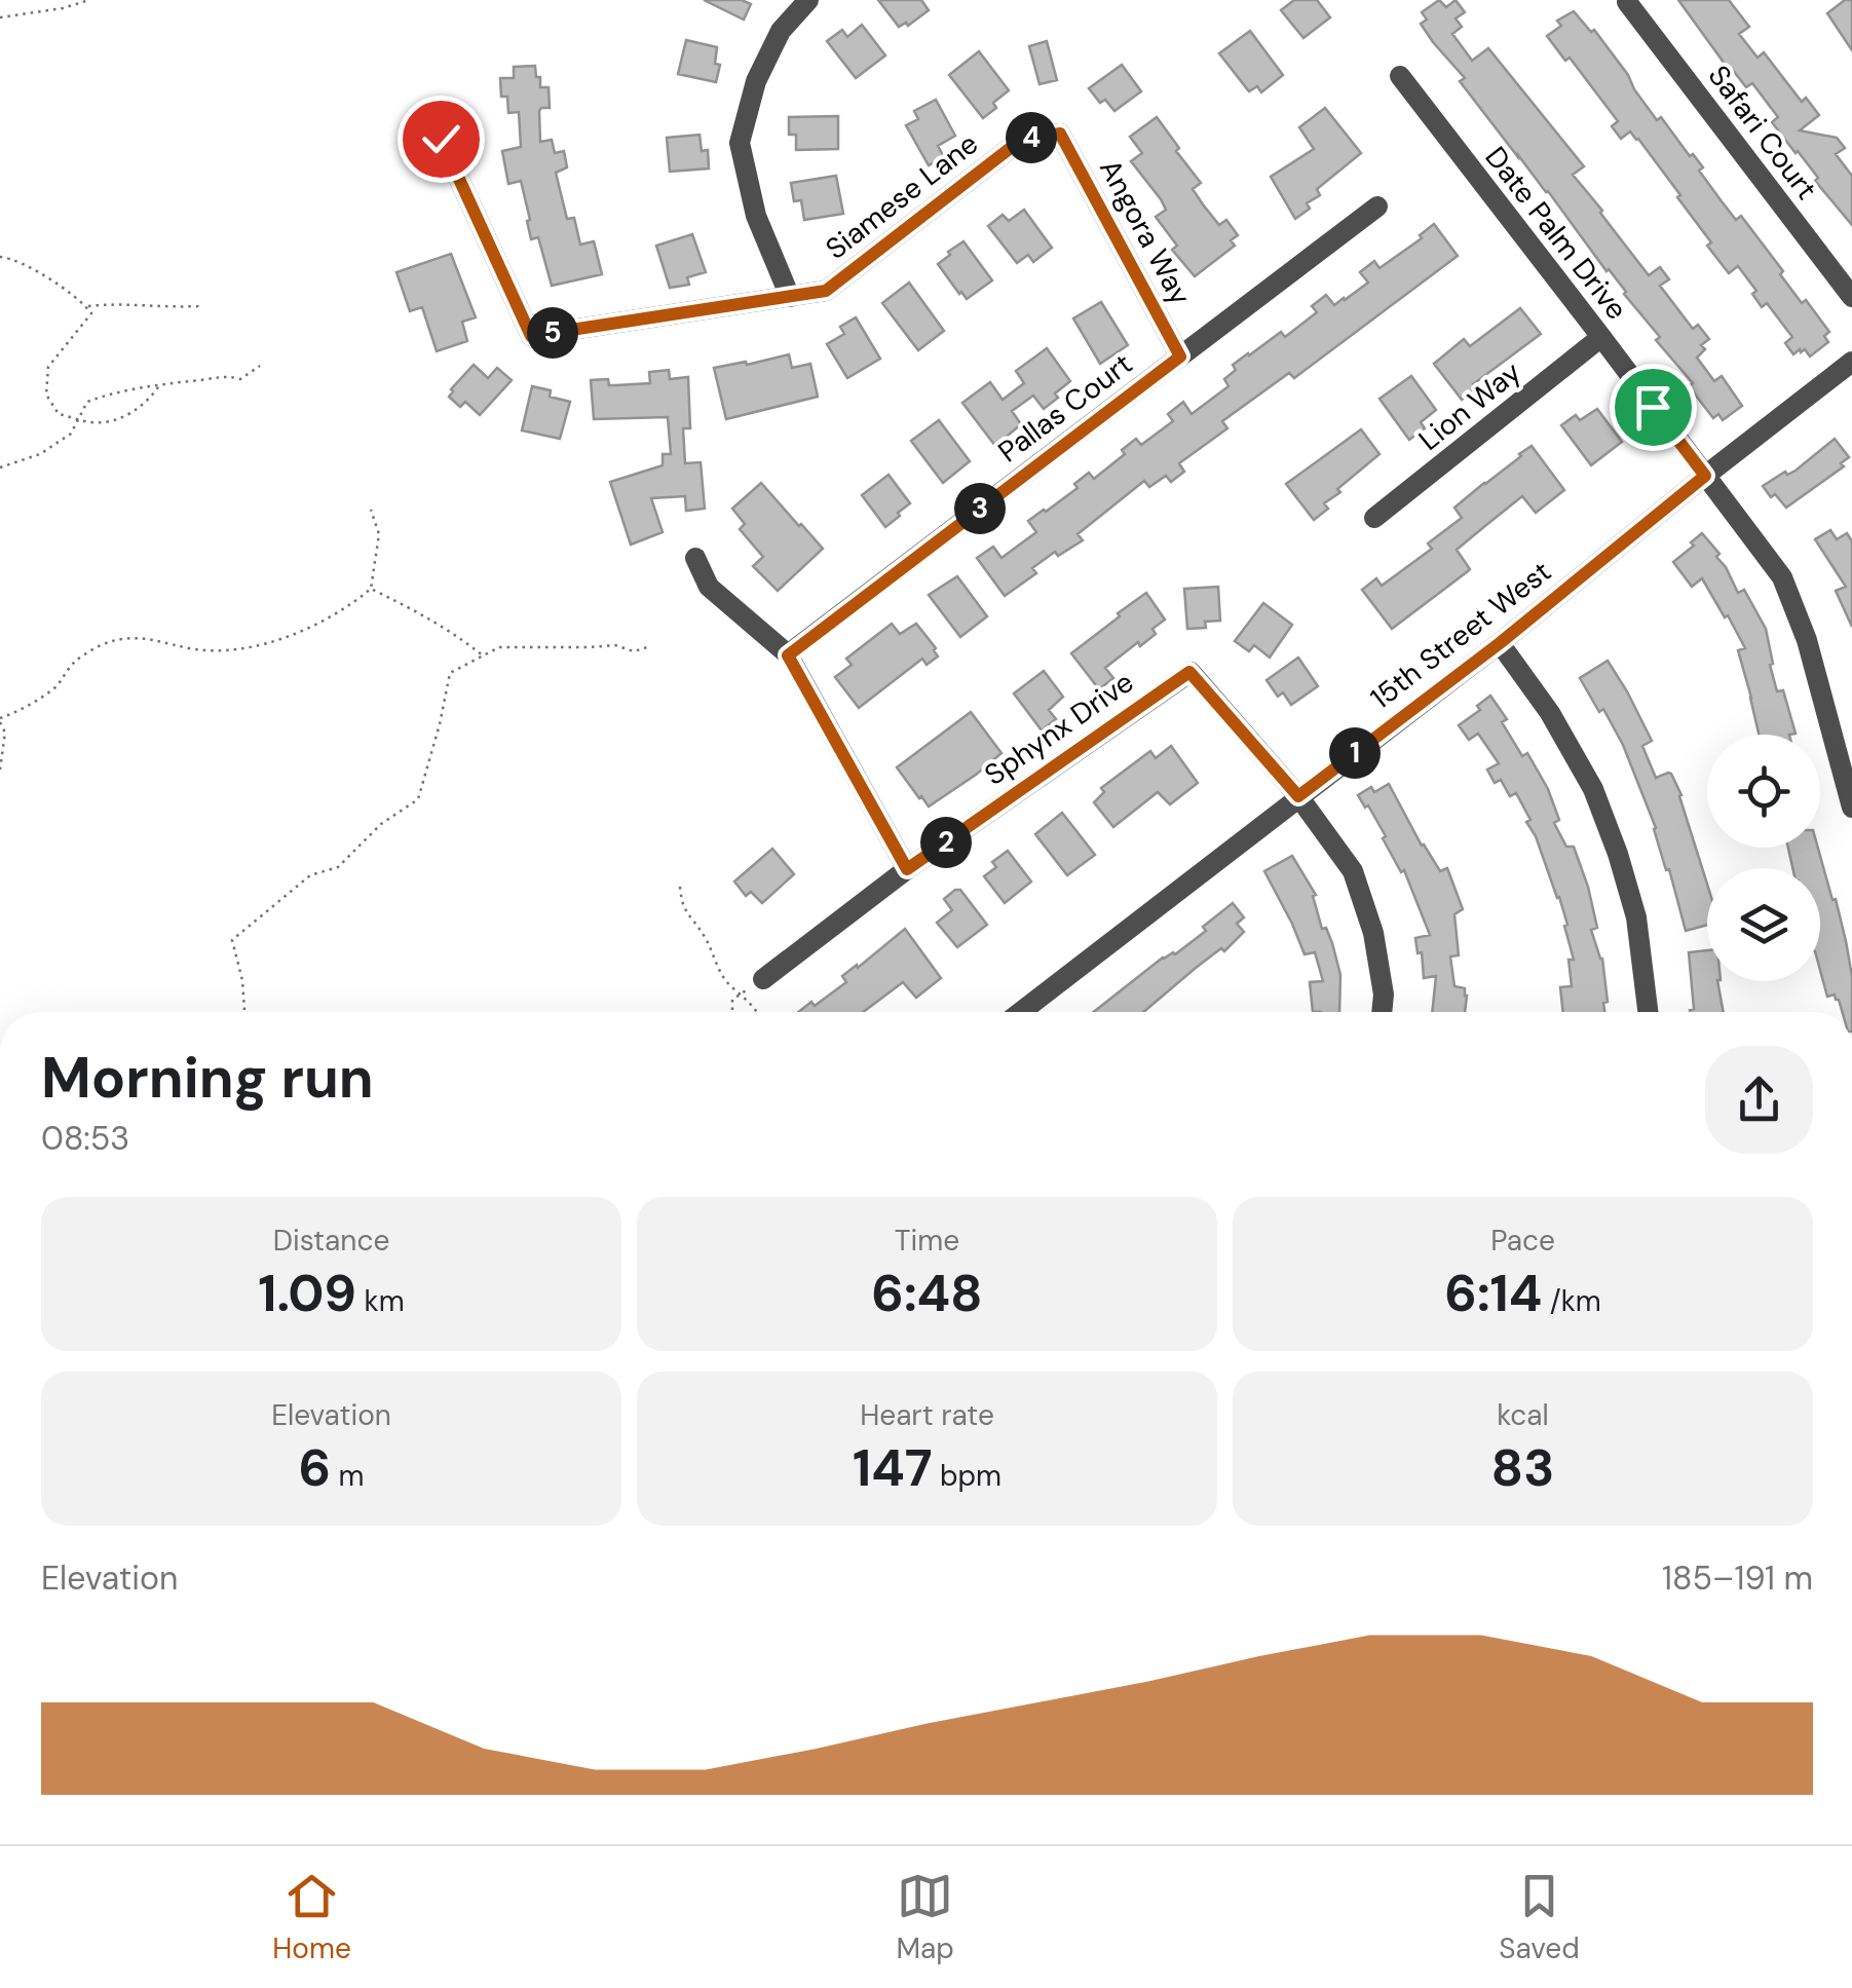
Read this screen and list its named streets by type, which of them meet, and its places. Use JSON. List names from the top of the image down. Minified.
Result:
{"streets":{"street":["Safari Court","Siamese Lane","Angora Way","Date Palm Drive","Lion Way","Pallas Court","15th Street West","Sphynx Drive"]},"crossings":[["Siamese Lane","Angora Way"],["Angora Way","Pallas Court"],["Date Palm Drive","Lion Way"],["Date Palm Drive","15th Street West"],["15th Street West","Sphynx Drive"]],"page":{"pins":["4","5","3","1","2"],"heading":["Morning run","08:53"],"stats":[["Distance","1.09 km"],["Time","6:48"],["Pace","6:14 /km"],["Elevation","6 m"],["Heart rate","147 bpm"],["kcal","83"]],"chart":["Elevation","185–191 m"],"tabs":["Home","Map","Saved"]}}
